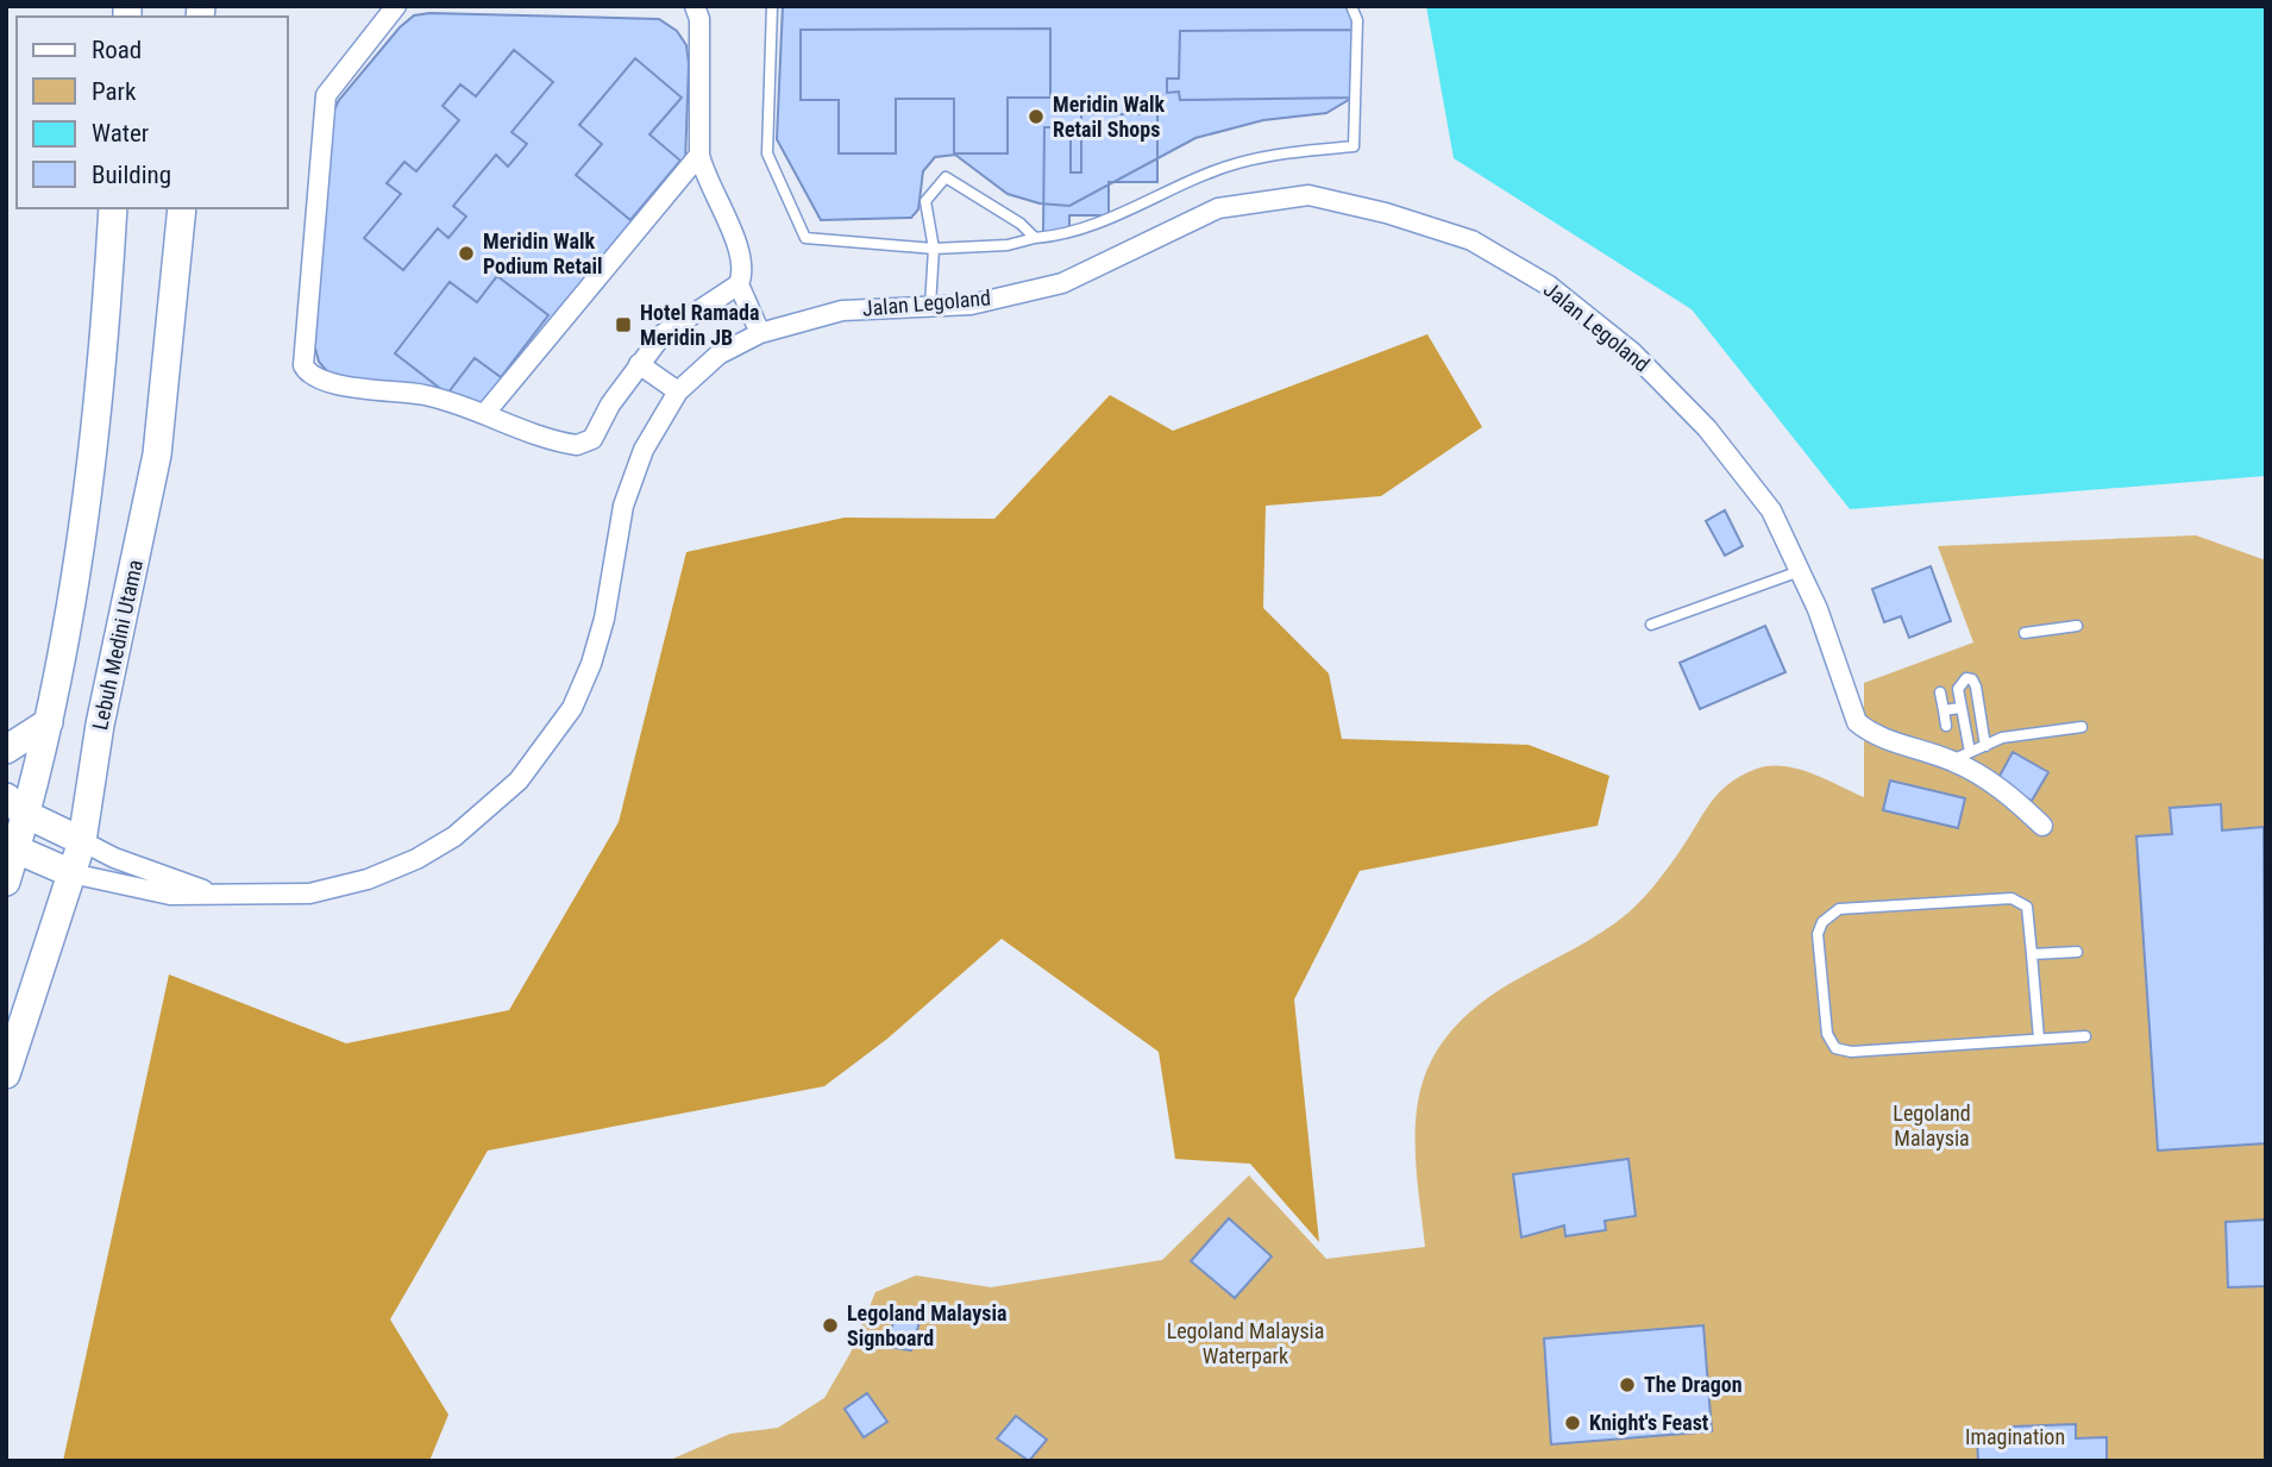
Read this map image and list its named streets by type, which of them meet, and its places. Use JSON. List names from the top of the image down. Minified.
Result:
{"streets":{"main road":["Lebuh Medini Utama"],"street":["Jalan Legoland"]},"crossings":[["Jalan Legoland","Lebuh Medini Utama"]],"parks":["Legoland Malaysia","Legoland Malaysia Waterpark","Imagination"],"places":{"other":["Meridin Walk Retail Shops","Meridin Walk Podium Retail","Legoland Malaysia Signboard","The Dragon","Knight's Feast"],"transit":["Hotel Ramada Meridin JB"]},"legend":["Road","Park","Water","Building"]}
